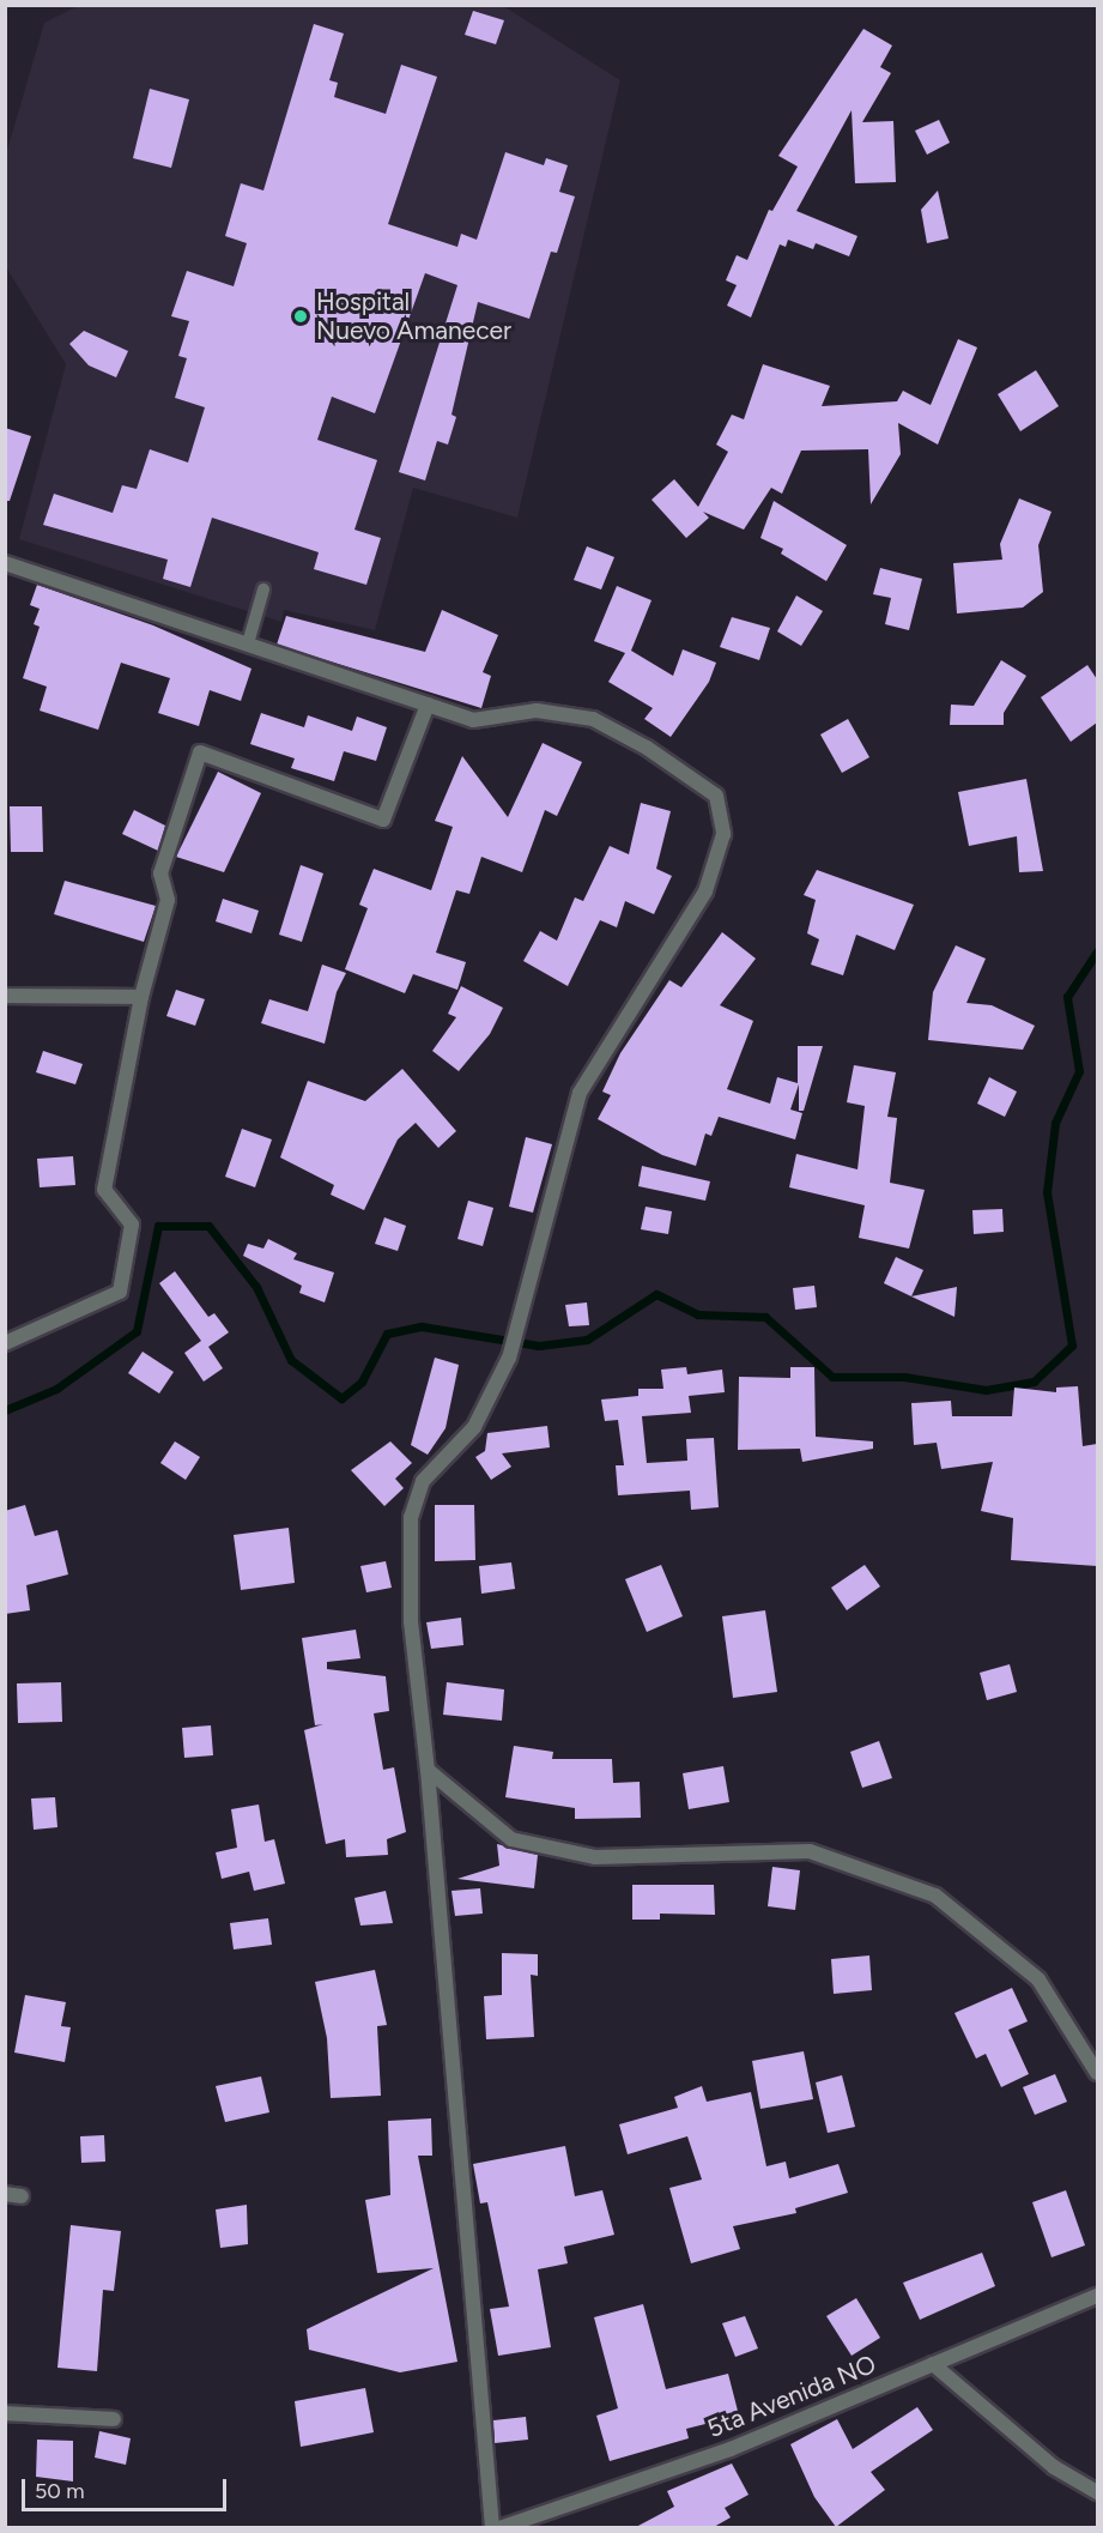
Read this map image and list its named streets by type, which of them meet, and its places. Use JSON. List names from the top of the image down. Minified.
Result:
{"streets":{"street":["5ta Avenida NO"]},"places":["Hospital Nuevo Amanecer"],"scale_bar":"50 m"}
